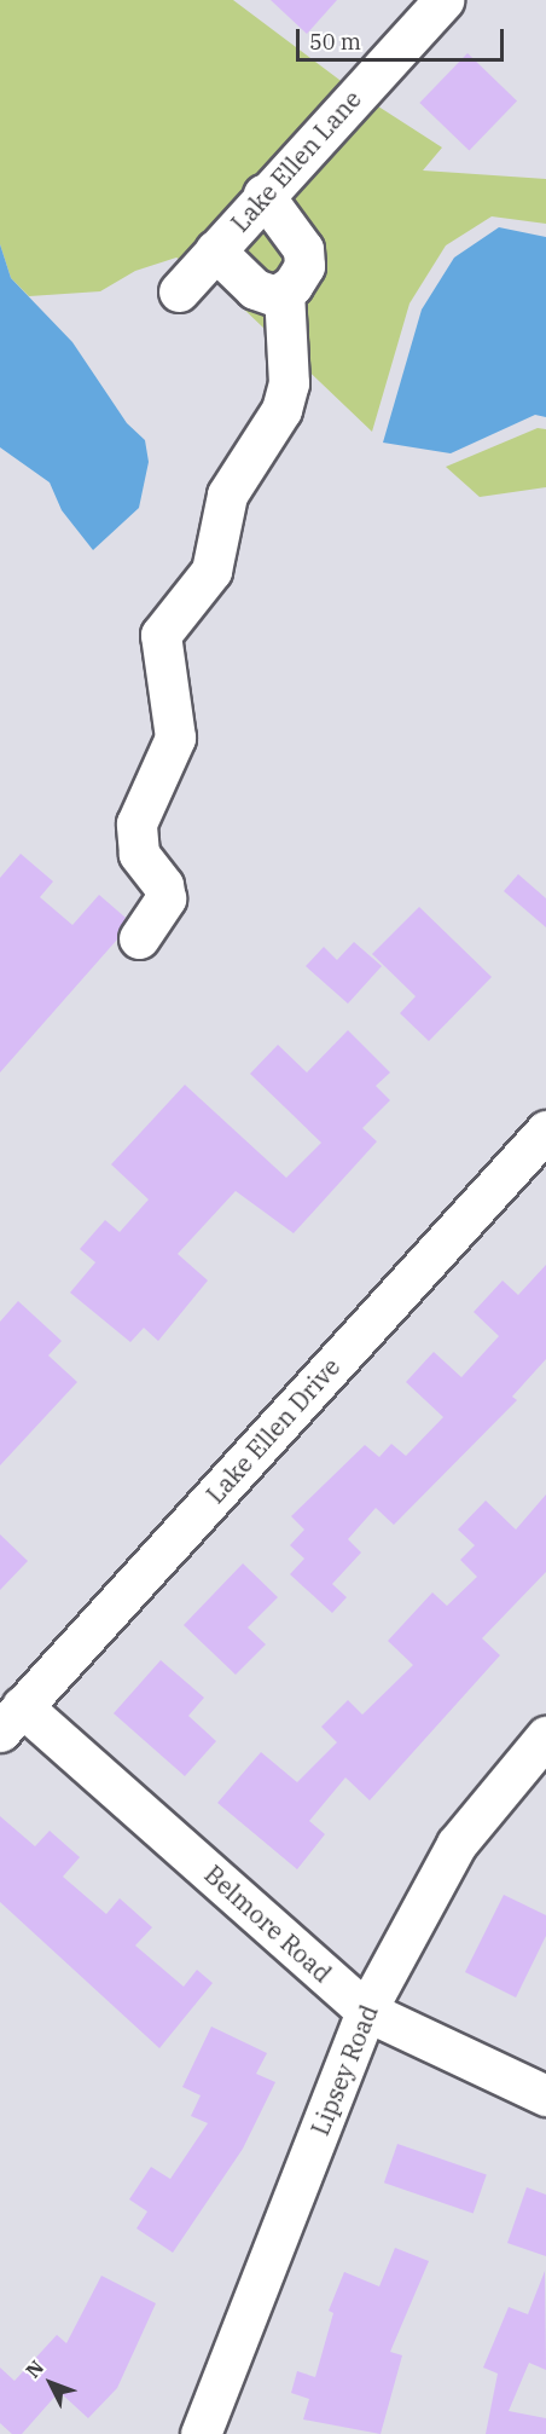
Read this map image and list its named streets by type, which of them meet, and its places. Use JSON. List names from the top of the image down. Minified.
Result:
{"streets":{"street":["Lake Ellen Lane","Lake Ellen Drive","Belmore Road","Lipsey Road"]},"crossings":[["Lake Ellen Drive","Belmore Road"],["Belmore Road","Lipsey Road"]],"scale_bar":"50 m","north":"top left"}
